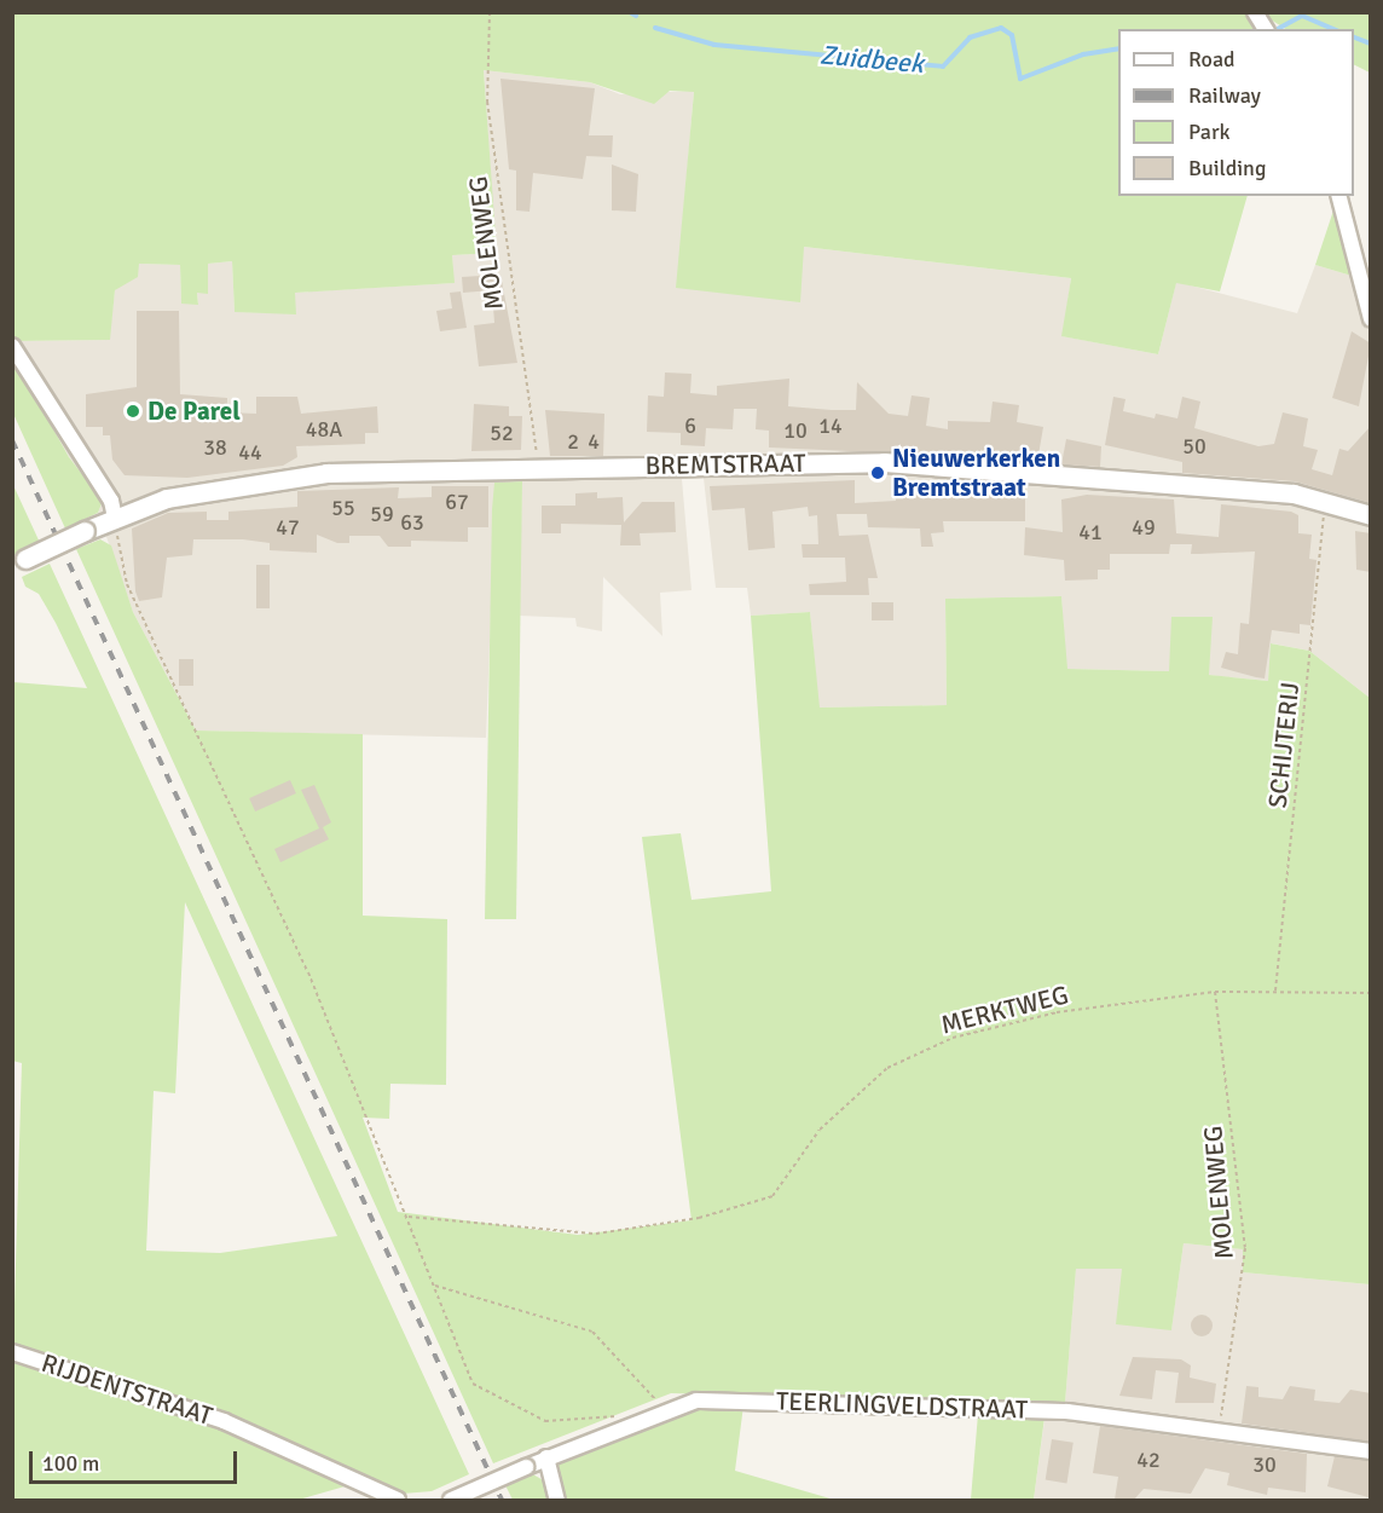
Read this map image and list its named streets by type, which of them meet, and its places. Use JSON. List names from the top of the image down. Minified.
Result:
{"streets":{"street":["BREMTSTRAAT","RIJDENTSTRAAT","TEERLINGVELDSTRAAT"],"path":["MOLENWEG","SCHIJTERIJ","MERKTWEG"]},"crossings":[["MOLENWEG","BREMTSTRAAT"],["MOLENWEG","MERKTWEG"],["MOLENWEG","TEERLINGVELDSTRAAT"],["BREMTSTRAAT","SCHIJTERIJ"],["SCHIJTERIJ","MERKTWEG"]],"water":["Zuidbeek"],"places":["De Parel","Nieuwerkerken Bremtstraat"],"house_numbers":["6","14","48A","10","52","2","4","50","38","44","67","55","59","63","47","49","41","42","30"],"legend":["Road","Railway","Park","Building"],"scale_bar":"100 m"}
